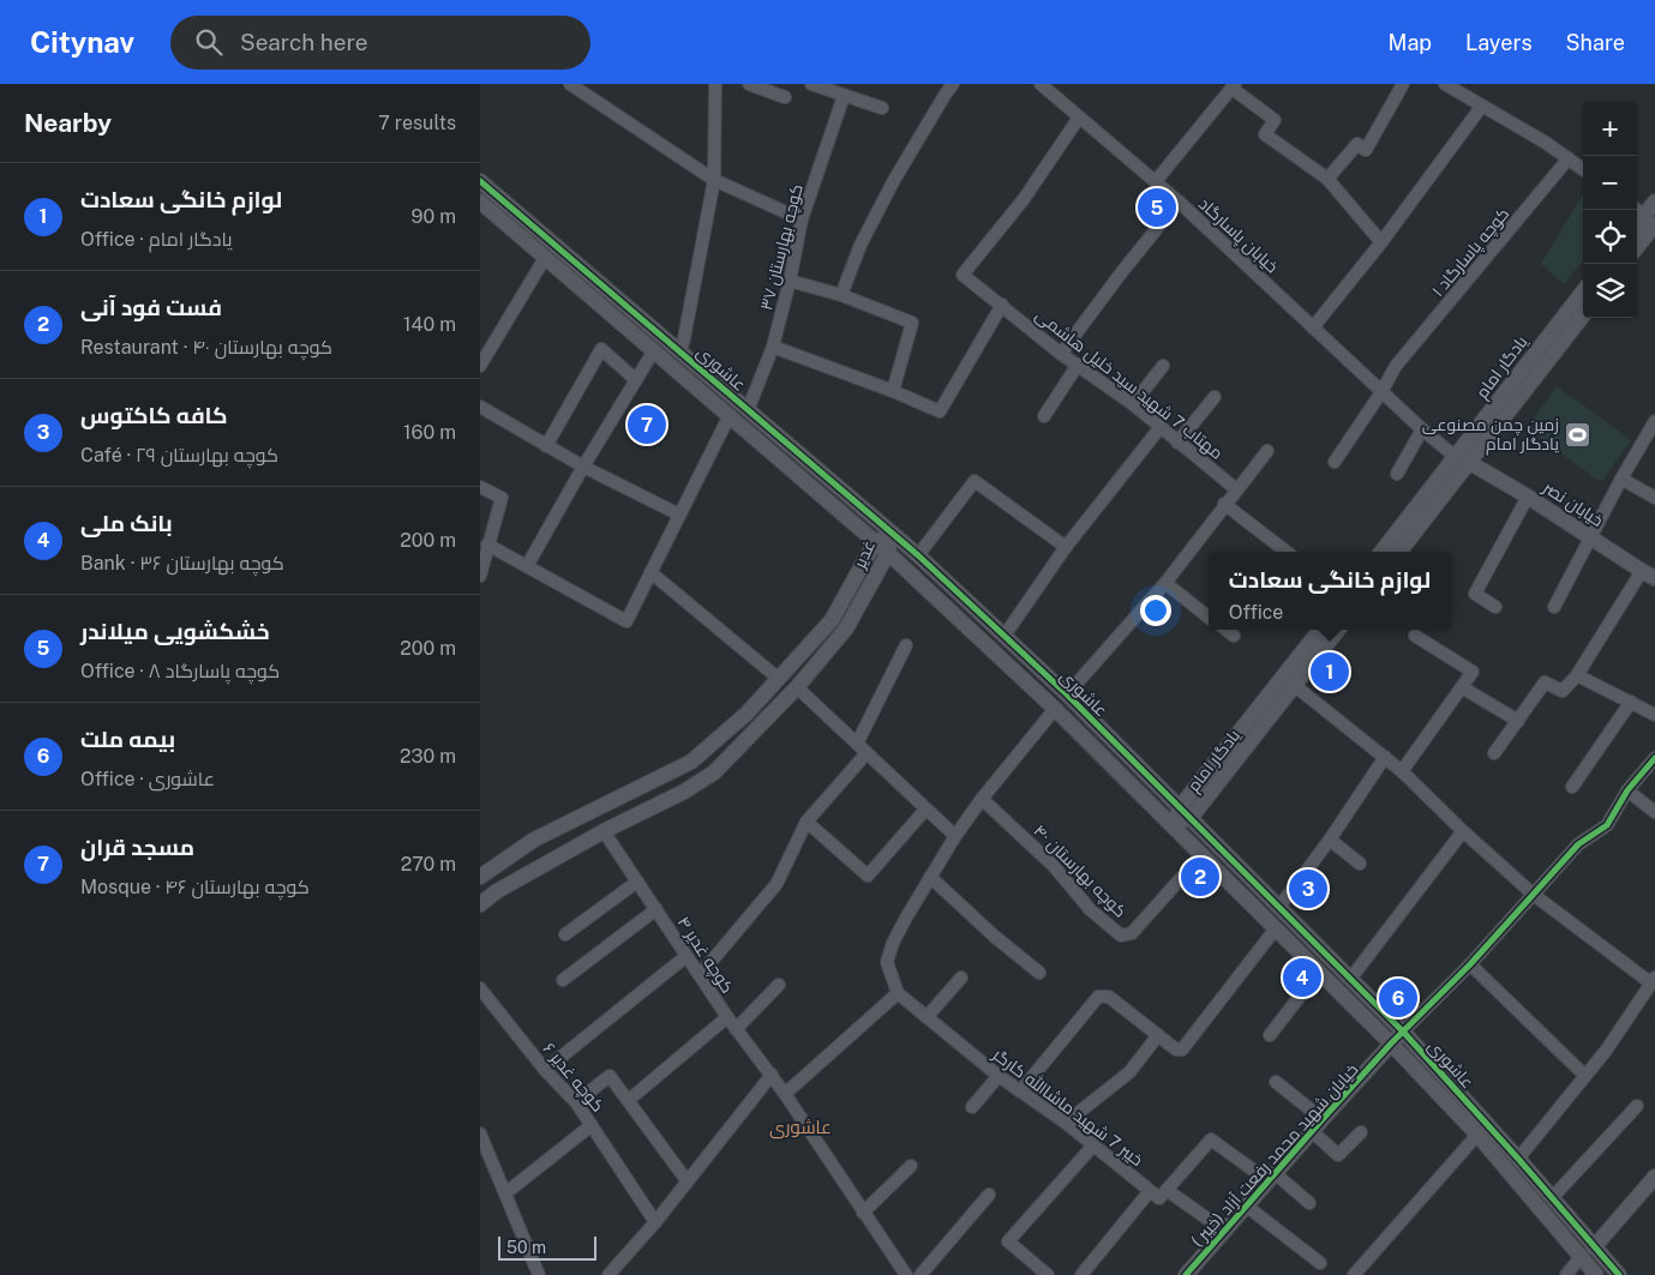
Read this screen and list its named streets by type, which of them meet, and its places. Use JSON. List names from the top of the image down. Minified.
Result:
{"streets":{"street":["خیابان پاسارگاد","کوچه بهارستان ۳۷","کوچه پاسارگاد ۱","یادگار امام","عاشوری","مهتاب 7 شهید سید خلیل هاشمی","خیابان نصر","غدیر","کوچه بهارستان ۴۰","کوچه غدیر ۴","کوچه غدیر ۶","خیبر 7 شهید ماشاالله کارگر","( خیبر) خیابان شهید محمد رفعت آزاد"]},"crossings":[["خیابان پاسارگاد","کوچه پاسارگاد ۱"],["خیابان پاسارگاد","یادگار امام"],["خیابان پاسارگاد","مهتاب 7 شهید سید خلیل هاشمی"],["کوچه بهارستان ۳۷","عاشوری"],["یادگار امام","عاشوری"],["یادگار امام","خیابان نصر"],["عاشوری","غدیر"],["عاشوری","کوچه بهارستان ۴۰"],["عاشوری","( خیبر) خیابان شهید محمد رفعت آزاد"],["غدیر","کوچه غدیر ۴"]],"districts":["عاشوری"],"places":{"sports":["زمین چمن مصنوعی یادگار امام"]},"scale_bar":"50 m","page":{"header":"Citynav","search":"Search here","nav":["Map","Layers","Share"],"heading":["Nearby","7 results"],"map_buttons":["+","−"],"list":[{"mark":"1","name":"لوازم خانگی سعادت","note":"Office · یادگار امام","value":"90 m"},{"mark":"2","name":"فست فود آنی","note":"Restaurant · کوچه بهارستان ۴۰","value":"140 m"},{"mark":"3","name":"کافه کاکتوس","note":"Café · کوچه بهارستان ۲۹","value":"160 m"},{"mark":"4","name":"بانک ملی","note":"Bank · کوچه بهارستان ۳۶","value":"200 m"},{"mark":"5","name":"خشکشویی میلاندر","note":"Office · کوچه پاسارگاد ۸","value":"200 m"},{"mark":"6","name":"بیمه ملت","note":"Office · عاشوری","value":"230 m"},{"mark":"7","name":"مسجد قران","note":"Mosque · کوچه بهارستان ۴۶","value":"270 m"}],"pins":["5","7","1","2","3","4","6"],"popup":["لوازم خانگی سعادت","Office"],"scale":"50 m"}}
